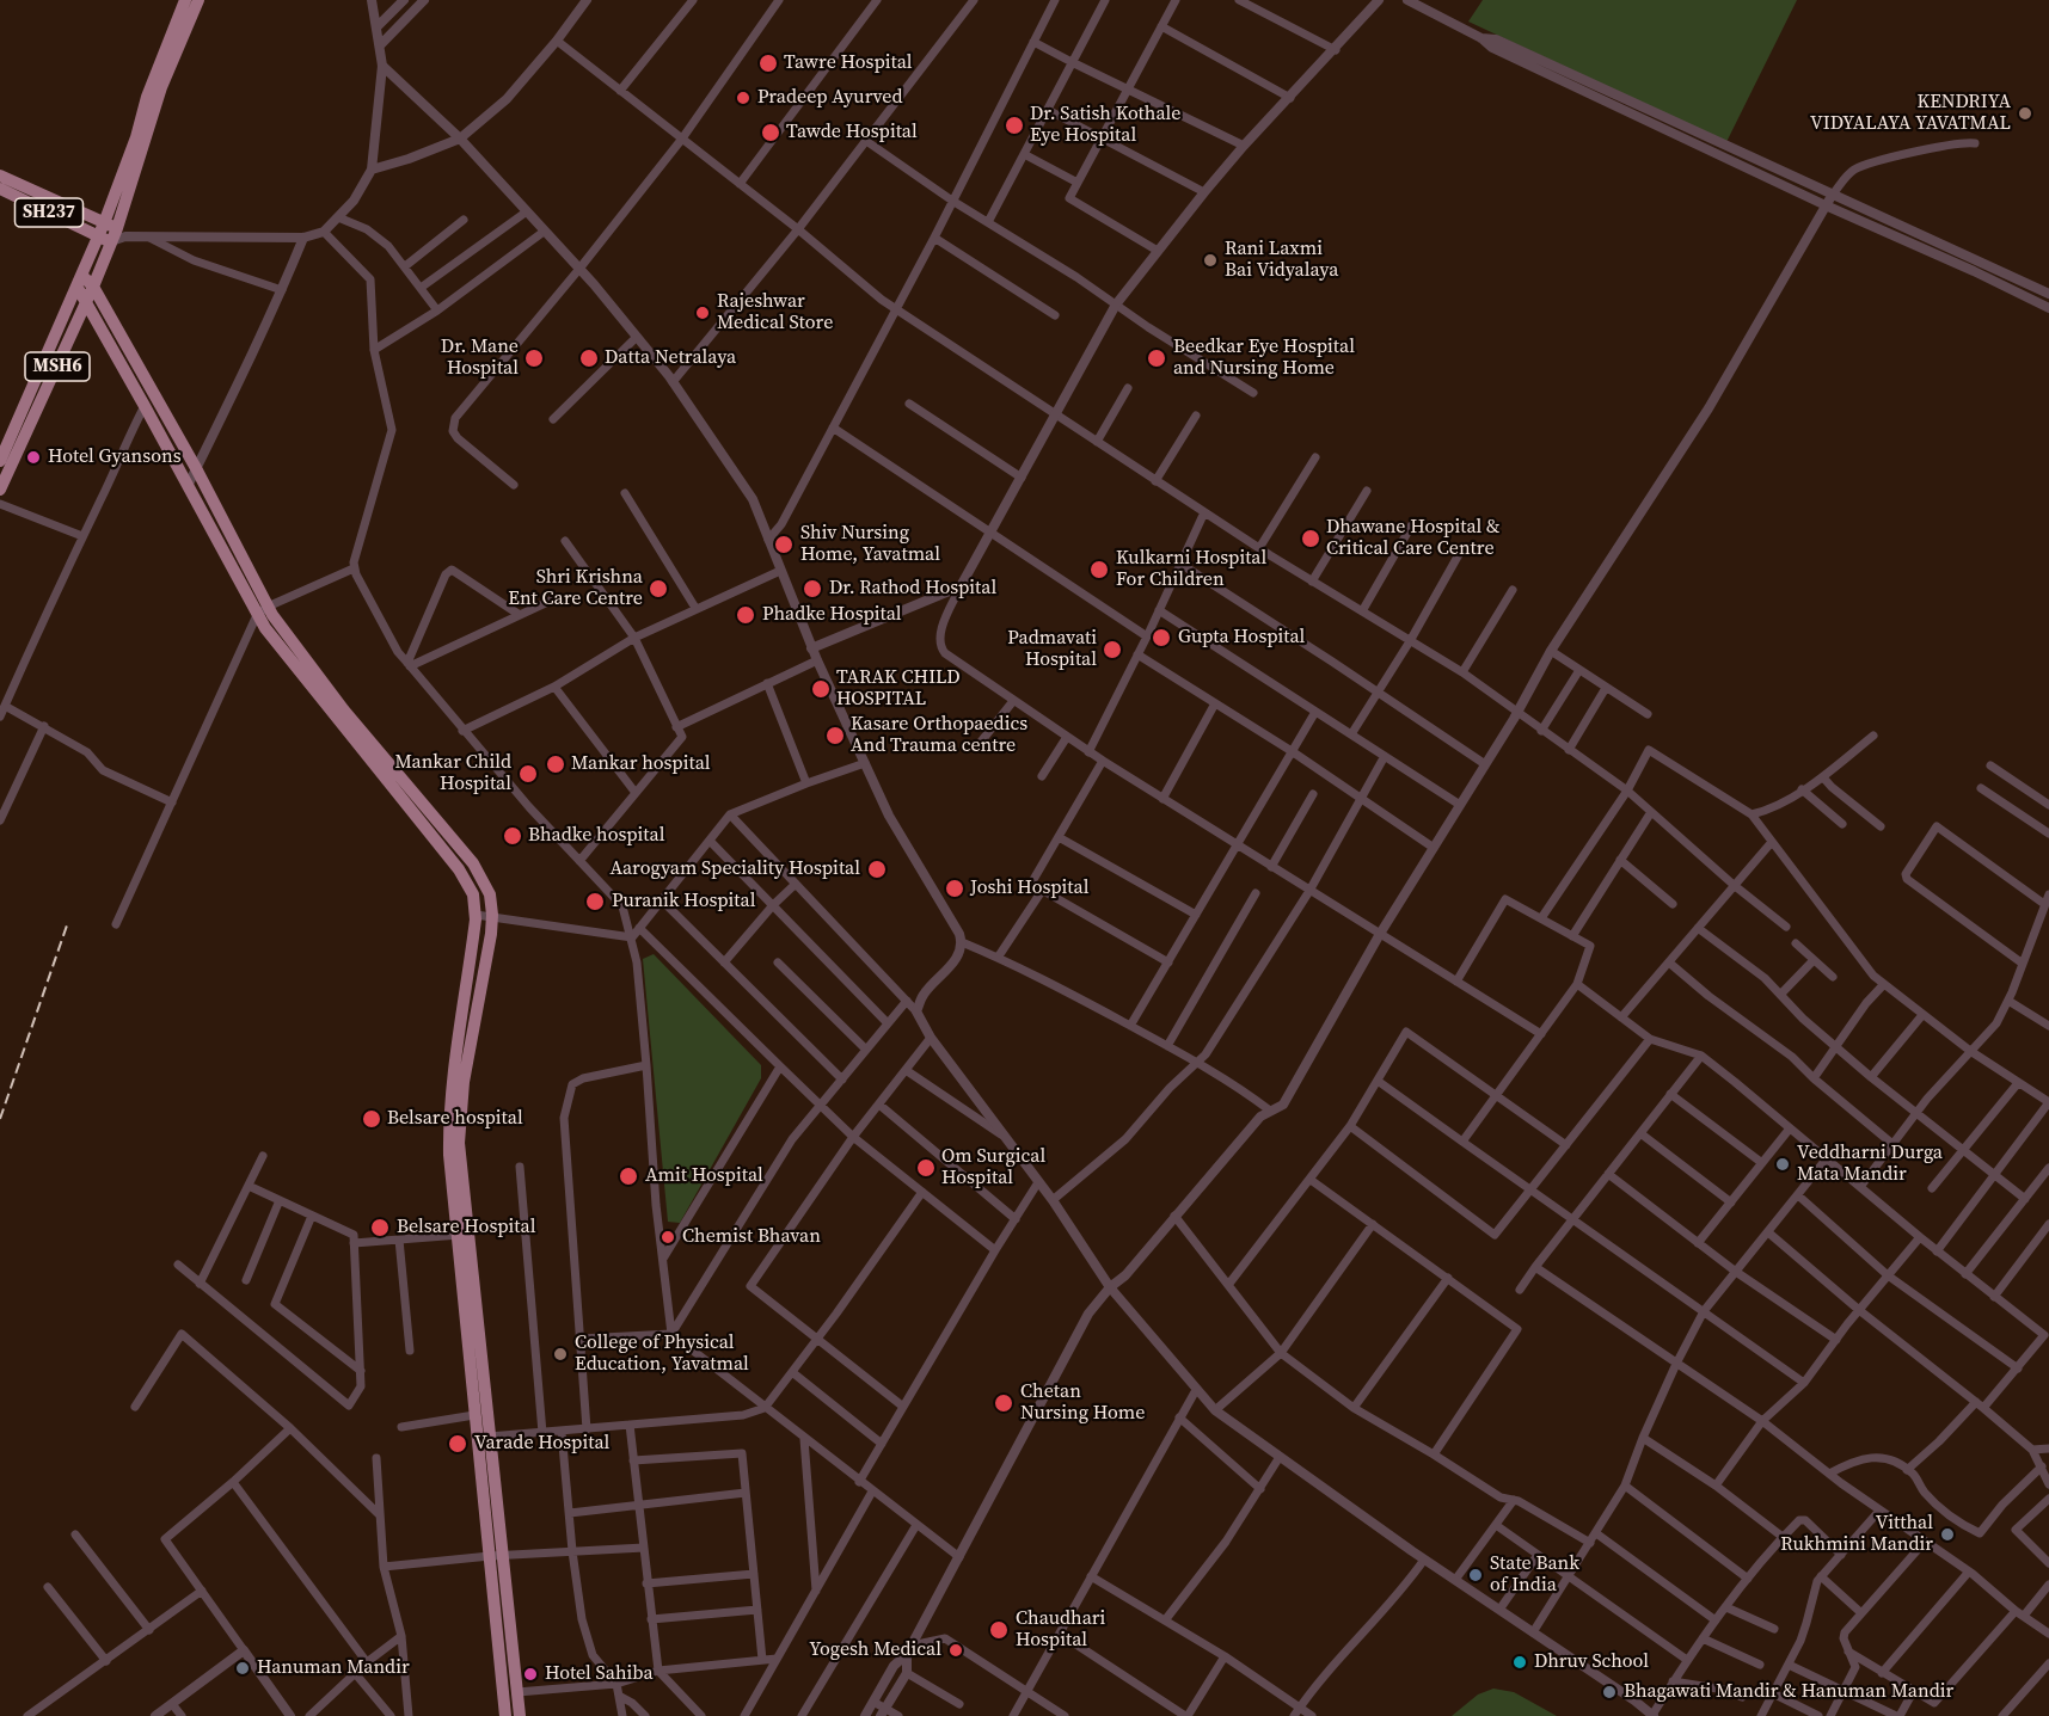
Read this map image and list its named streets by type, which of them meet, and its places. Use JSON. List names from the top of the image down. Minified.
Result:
{"streets":{"main road":["SH237","MSH6"]},"crossings":[["SH237","MSH6"]],"places":["Tawre Hospital","Pradeep Ayurved","KENDRIYA VIDYALAYA YAVATMAL","Dr. Satish Kothale Eye Hospital","Tawde Hospital","Rani Laxmi Bai Vidyalaya","Rajeshwar Medical Store","Dr. Mane Hospital","Datta Netralaya","Beedkar Eye Hospital and Nursing Home","Hotel Gyansons","Dhawane Hospital & Critical Care Centre","Shiv Nursing Home, Yavatmal","Kulkarni Hospital For Children","Shri Krishna Ent Care Centre","Dr. Rathod Hospital","Phadke Hospital","Gupta Hospital","Padmavati Hospital","TARAK CHILD HOSPITAL","Kasare Orthopaedics And Trauma centre","Mankar hospital","Mankar Child Hospital","Bhadke hospital","Aarogyam Speciality Hospital","Joshi Hospital","Puranik Hospital","Belsare hospital","Veddharni Durga Mata Mandir","Om Surgical Hospital","Amit Hospital","Belsare Hospital","Chemist Bhavan","College of Physical Education, Yavatmal","Chetan Nursing Home","Varade Hospital","Vitthal Rukhmini Mandir","State Bank of India","Chaudhari Hospital","Yogesh Medical","Dhruv School","Hanuman Mandir","Hotel Sahiba","Bhagawati Mandir & Hanuman Mandir"]}
